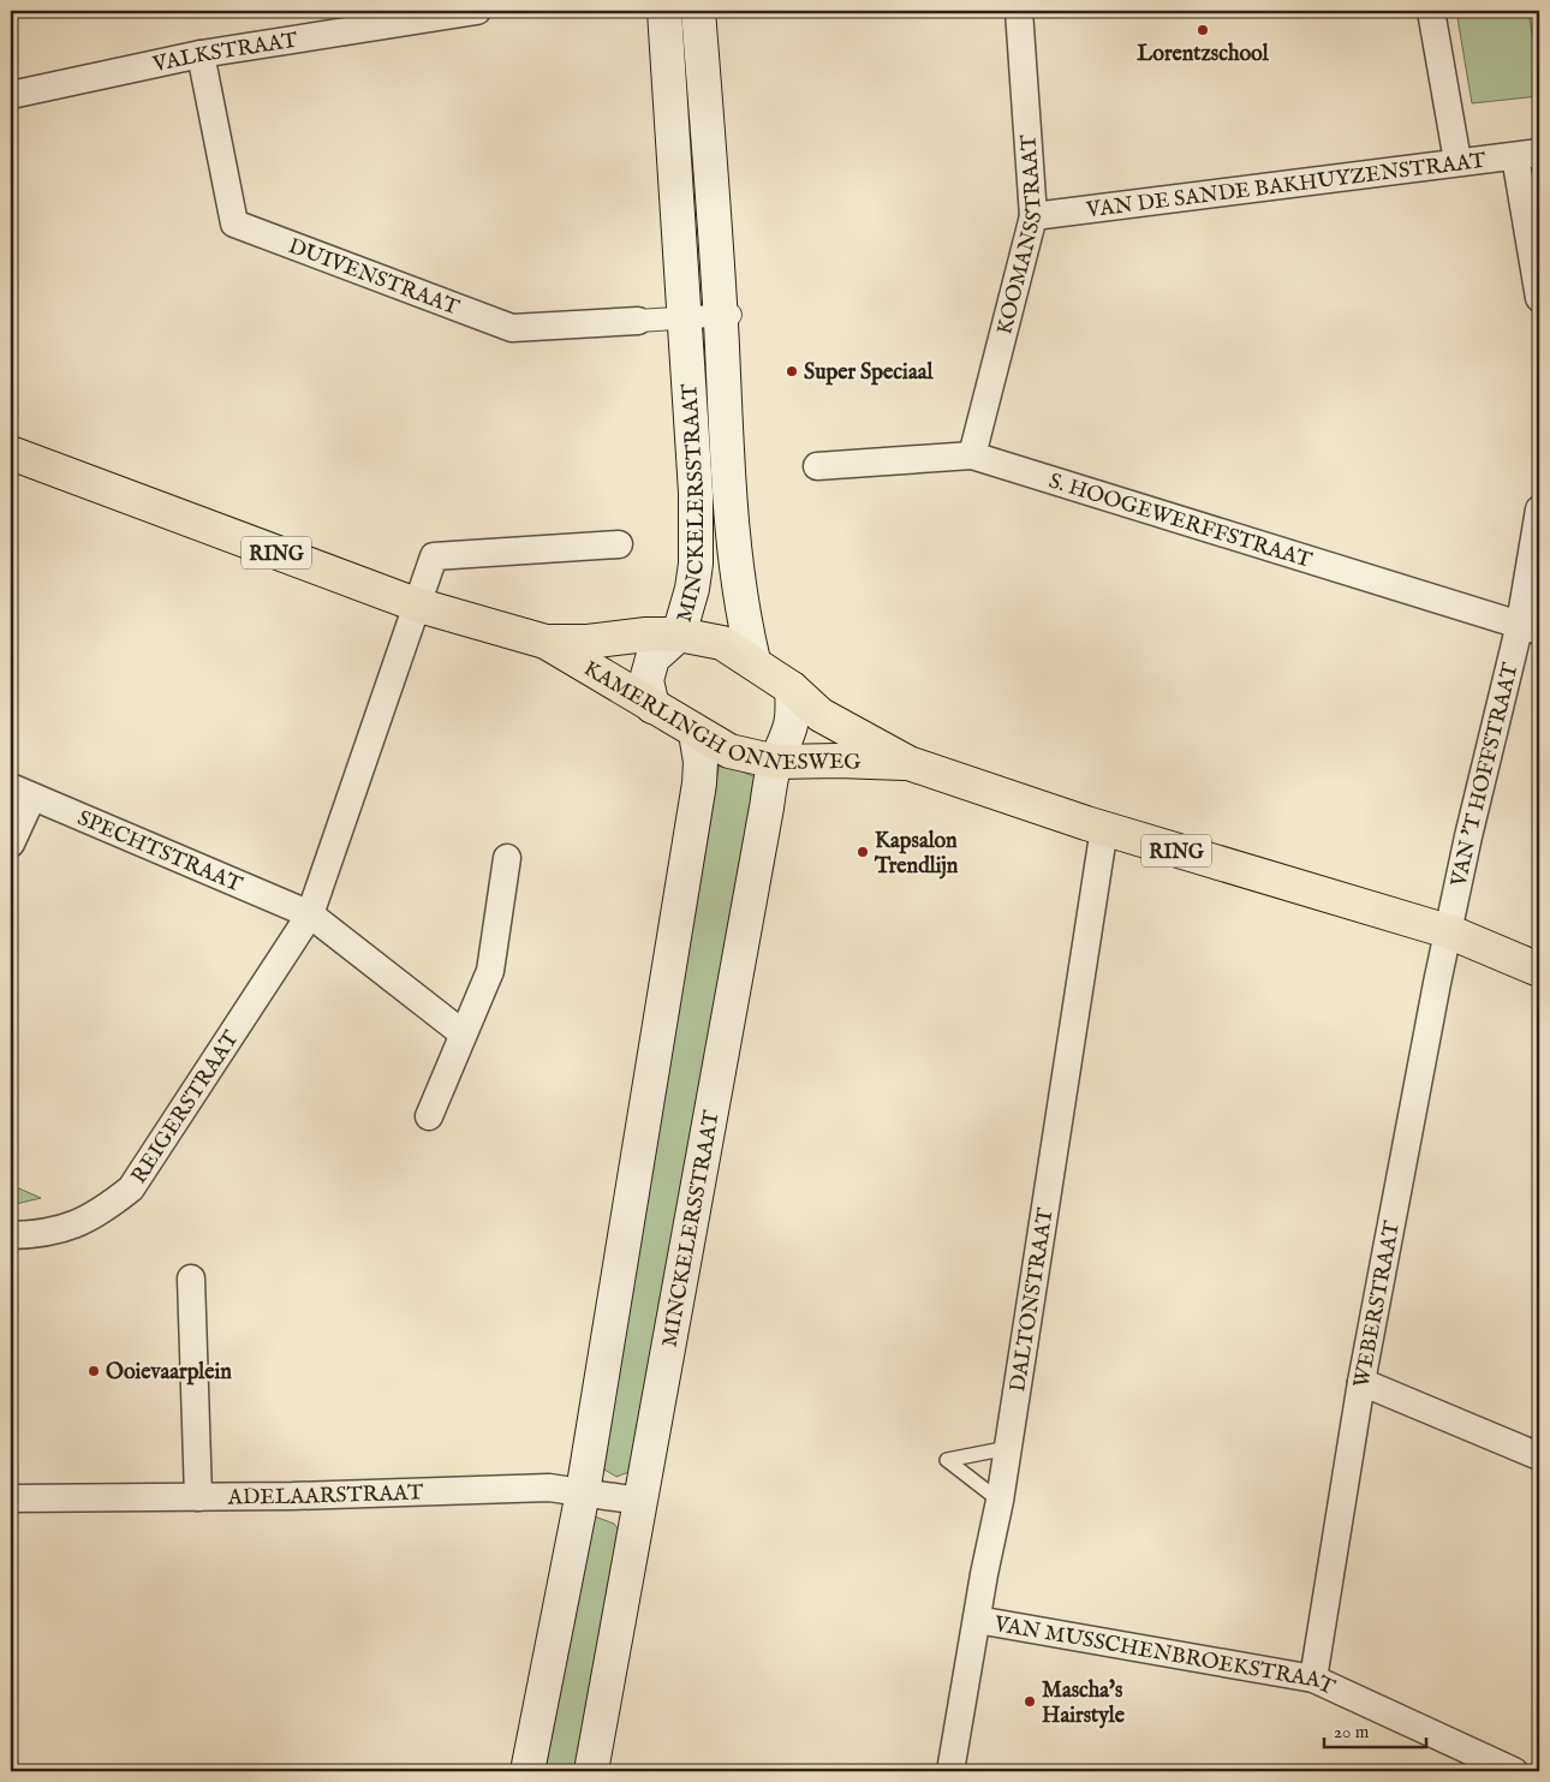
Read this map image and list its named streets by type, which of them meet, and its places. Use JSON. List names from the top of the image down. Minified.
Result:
{"streets":{"main road":["MINCKELERSSTRAAT","RING","KAMERLINGH ONNESWEG"],"street":["VALKSTRAAT","VAN DE SANDE BAKHUYZENSTRAAT","KOOMANSSTRAAT","DUIVENSTRAAT","S. HOOGEWERFFSTRAAT","VAN 'T HOFFSTRAAT","SPECHTSTRAAT","REIGERSTRAAT","DALTONSTRAAT","WEBERSTRAAT","ADELAARSTRAAT","VAN MUSSCHENBROEKSTRAAT"]},"crossings":[["VALKSTRAAT","DUIVENSTRAAT"],["VAN DE SANDE BAKHUYZENSTRAAT","KOOMANSSTRAAT"],["KOOMANSSTRAAT","S. HOOGEWERFFSTRAAT"],["DUIVENSTRAAT","MINCKELERSSTRAAT"],["MINCKELERSSTRAAT","KAMERLINGH ONNESWEG"],["MINCKELERSSTRAAT","ADELAARSTRAAT"],["S. HOOGEWERFFSTRAAT","VAN 'T HOFFSTRAAT"],["KAMERLINGH ONNESWEG","VAN 'T HOFFSTRAAT"],["KAMERLINGH ONNESWEG","REIGERSTRAAT"],["KAMERLINGH ONNESWEG","DALTONSTRAAT"],["KAMERLINGH ONNESWEG","WEBERSTRAAT"],["VAN 'T HOFFSTRAAT","WEBERSTRAAT"],["SPECHTSTRAAT","REIGERSTRAAT"],["DALTONSTRAAT","VAN MUSSCHENBROEKSTRAAT"],["WEBERSTRAAT","VAN MUSSCHENBROEKSTRAAT"]],"places":["Lorentzschool","Super Speciaal","Kapsalon Trendlijn","Ooievaarplein","Mascha's Hairstyle"],"scale_bar":"20 m"}
